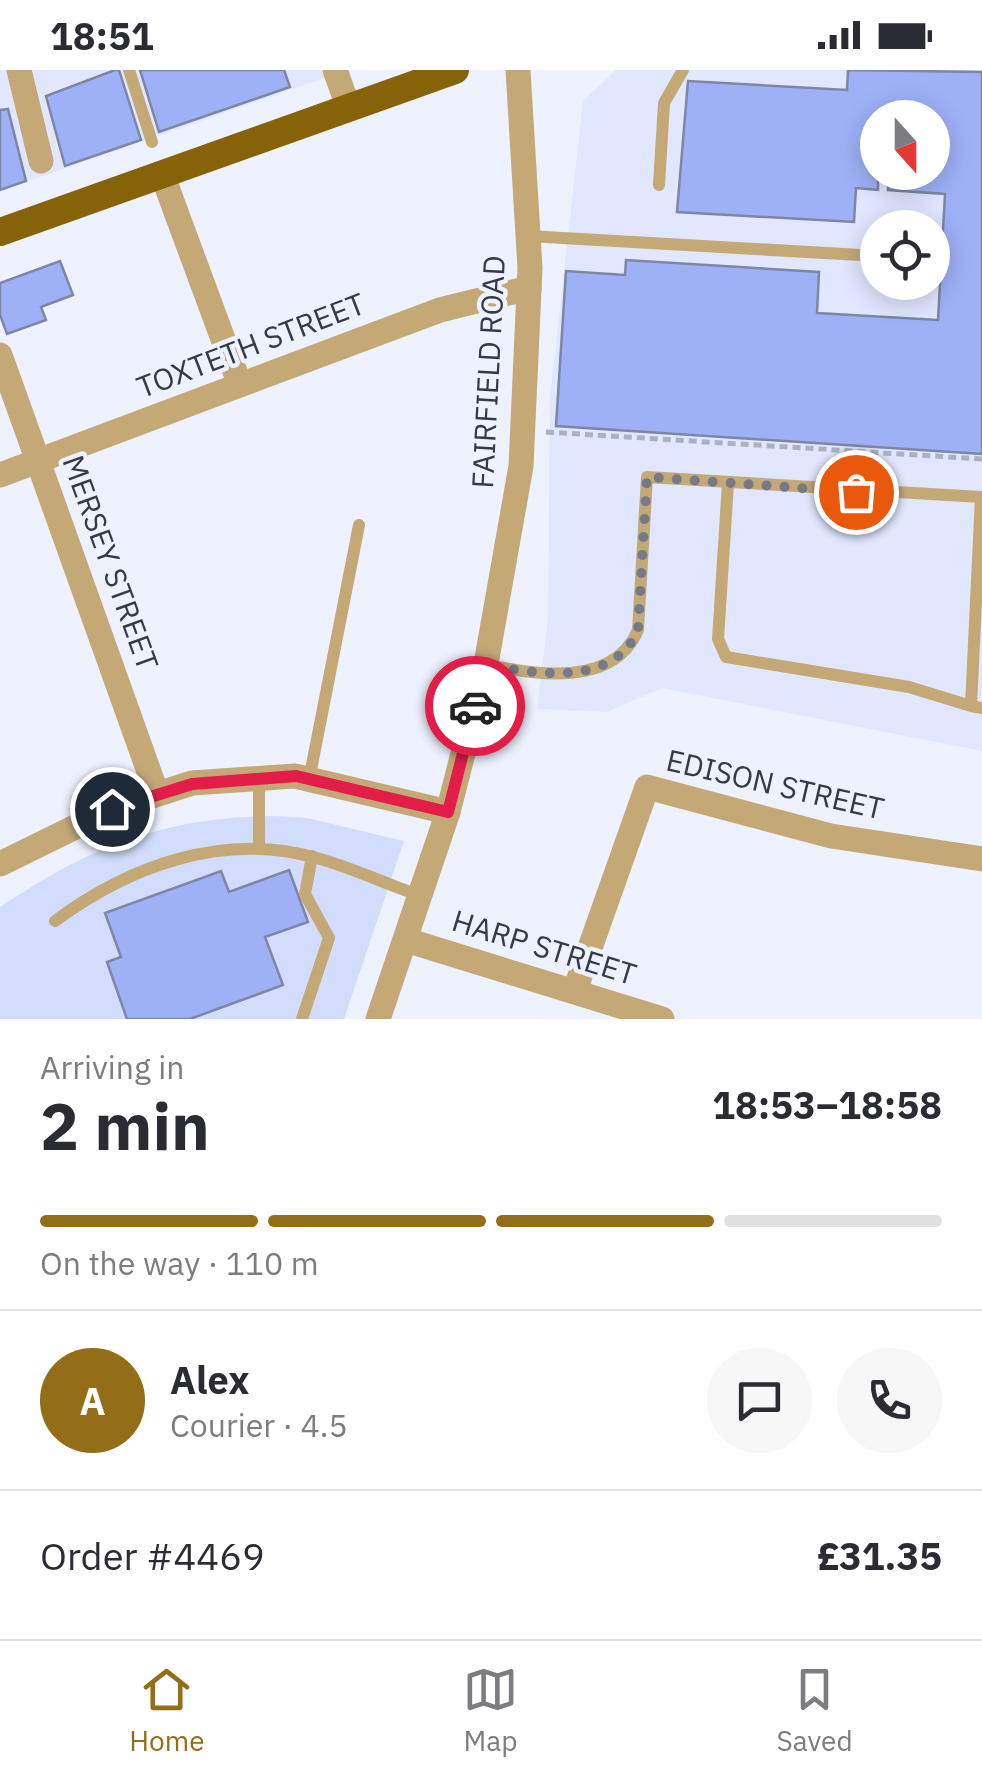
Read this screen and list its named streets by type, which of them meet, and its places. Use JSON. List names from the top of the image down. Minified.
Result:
{"streets":{"street":["TOXTETH STREET","FAIRFIELD ROAD","MERSEY STREET","EDISON STREET","HARP STREET"]},"crossings":[["TOXTETH STREET","FAIRFIELD ROAD"],["TOXTETH STREET","MERSEY STREET"],["FAIRFIELD ROAD","HARP STREET"],["EDISON STREET","HARP STREET"]],"north":"bottom","page":{"status":"18:51","heading":["2 min","Arriving in","18:53–18:58"],"panel":["Alex","Courier · 4.5","Order #4469","£31.35"],"bar":"On the way · 110 m","round":"A","tabs":["Home","Map","Saved"]}}
